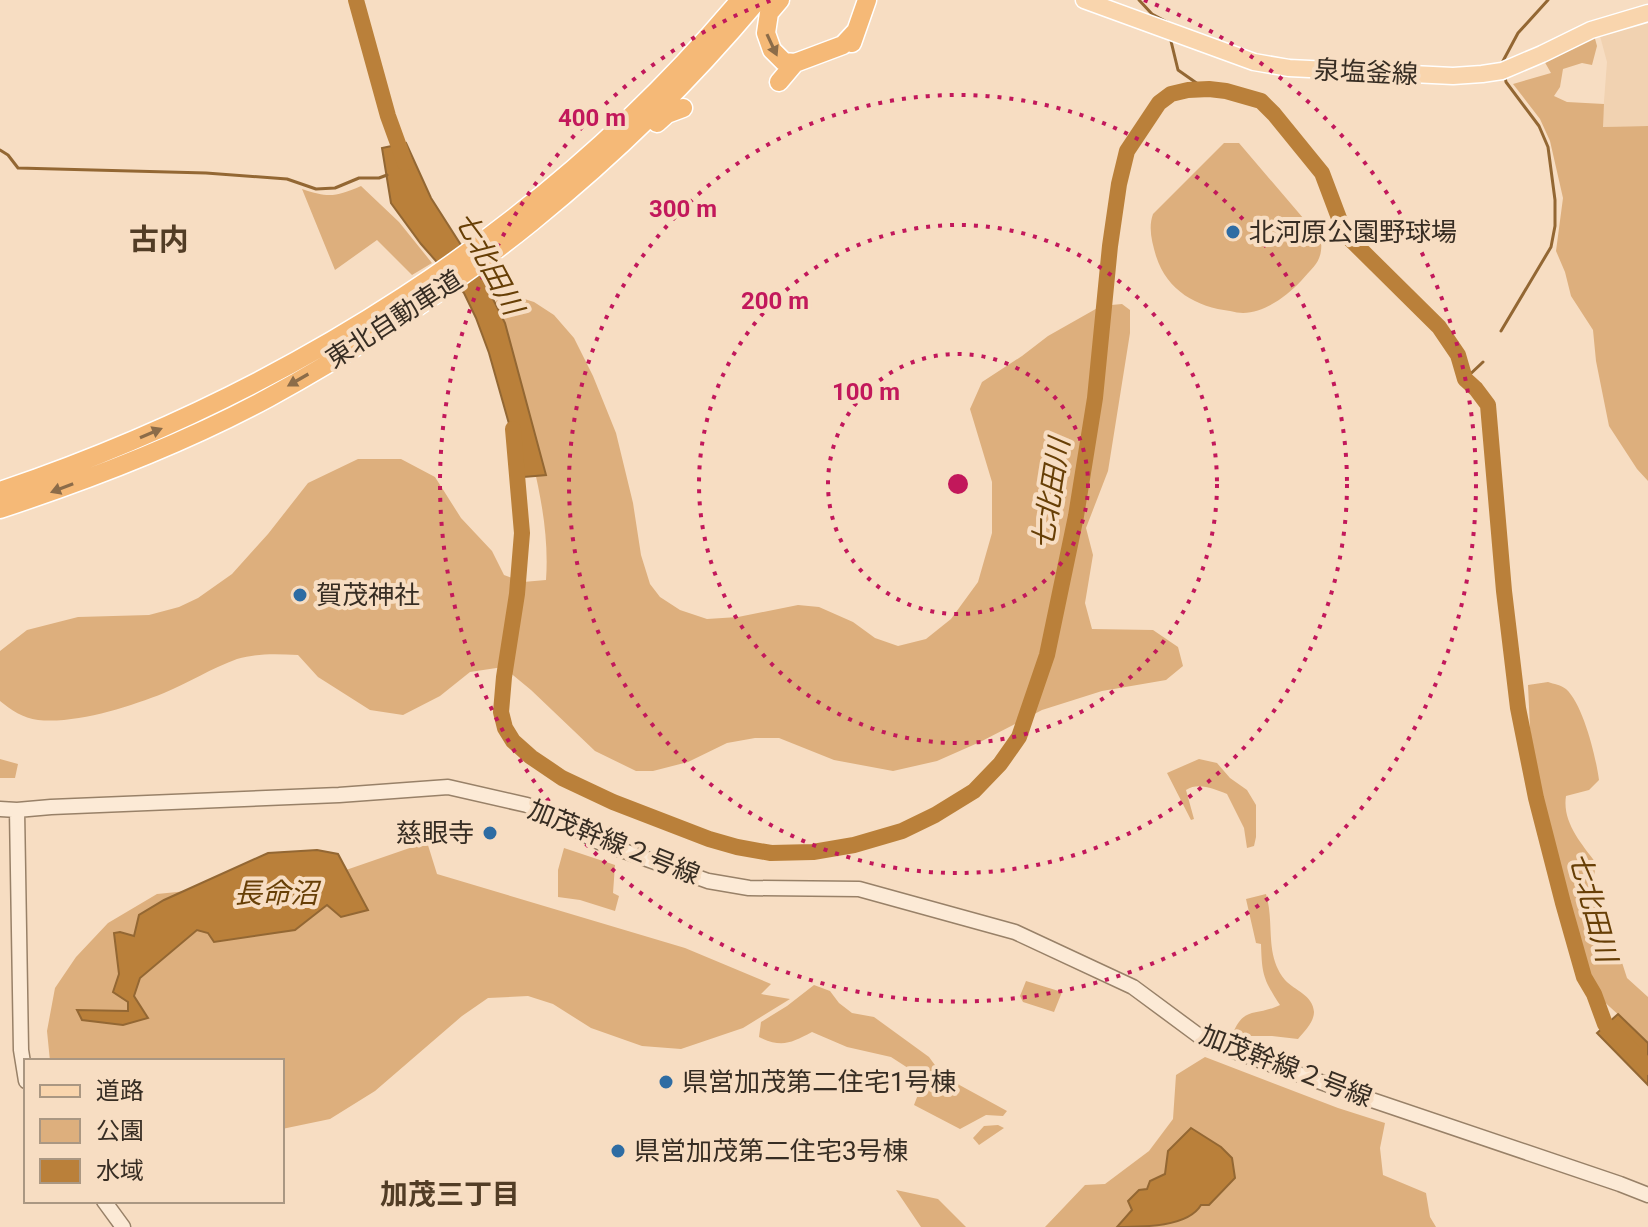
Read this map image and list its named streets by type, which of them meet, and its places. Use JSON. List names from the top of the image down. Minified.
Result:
{"streets":{"highway":["東北自動車道"],"main road":["泉塩釜線"],"street":["加茂幹線２号線"]},"districts":["古内","加茂三丁目"],"water":["七北田川","長命沼"],"places":["北河原公園野球場","賀茂神社","慈眼寺","県営加茂第二住宅1号棟","県営加茂第二住宅3号棟"],"legend":["道路","公園","水域"],"rings":["400 m","300 m","200 m","100 m"]}
